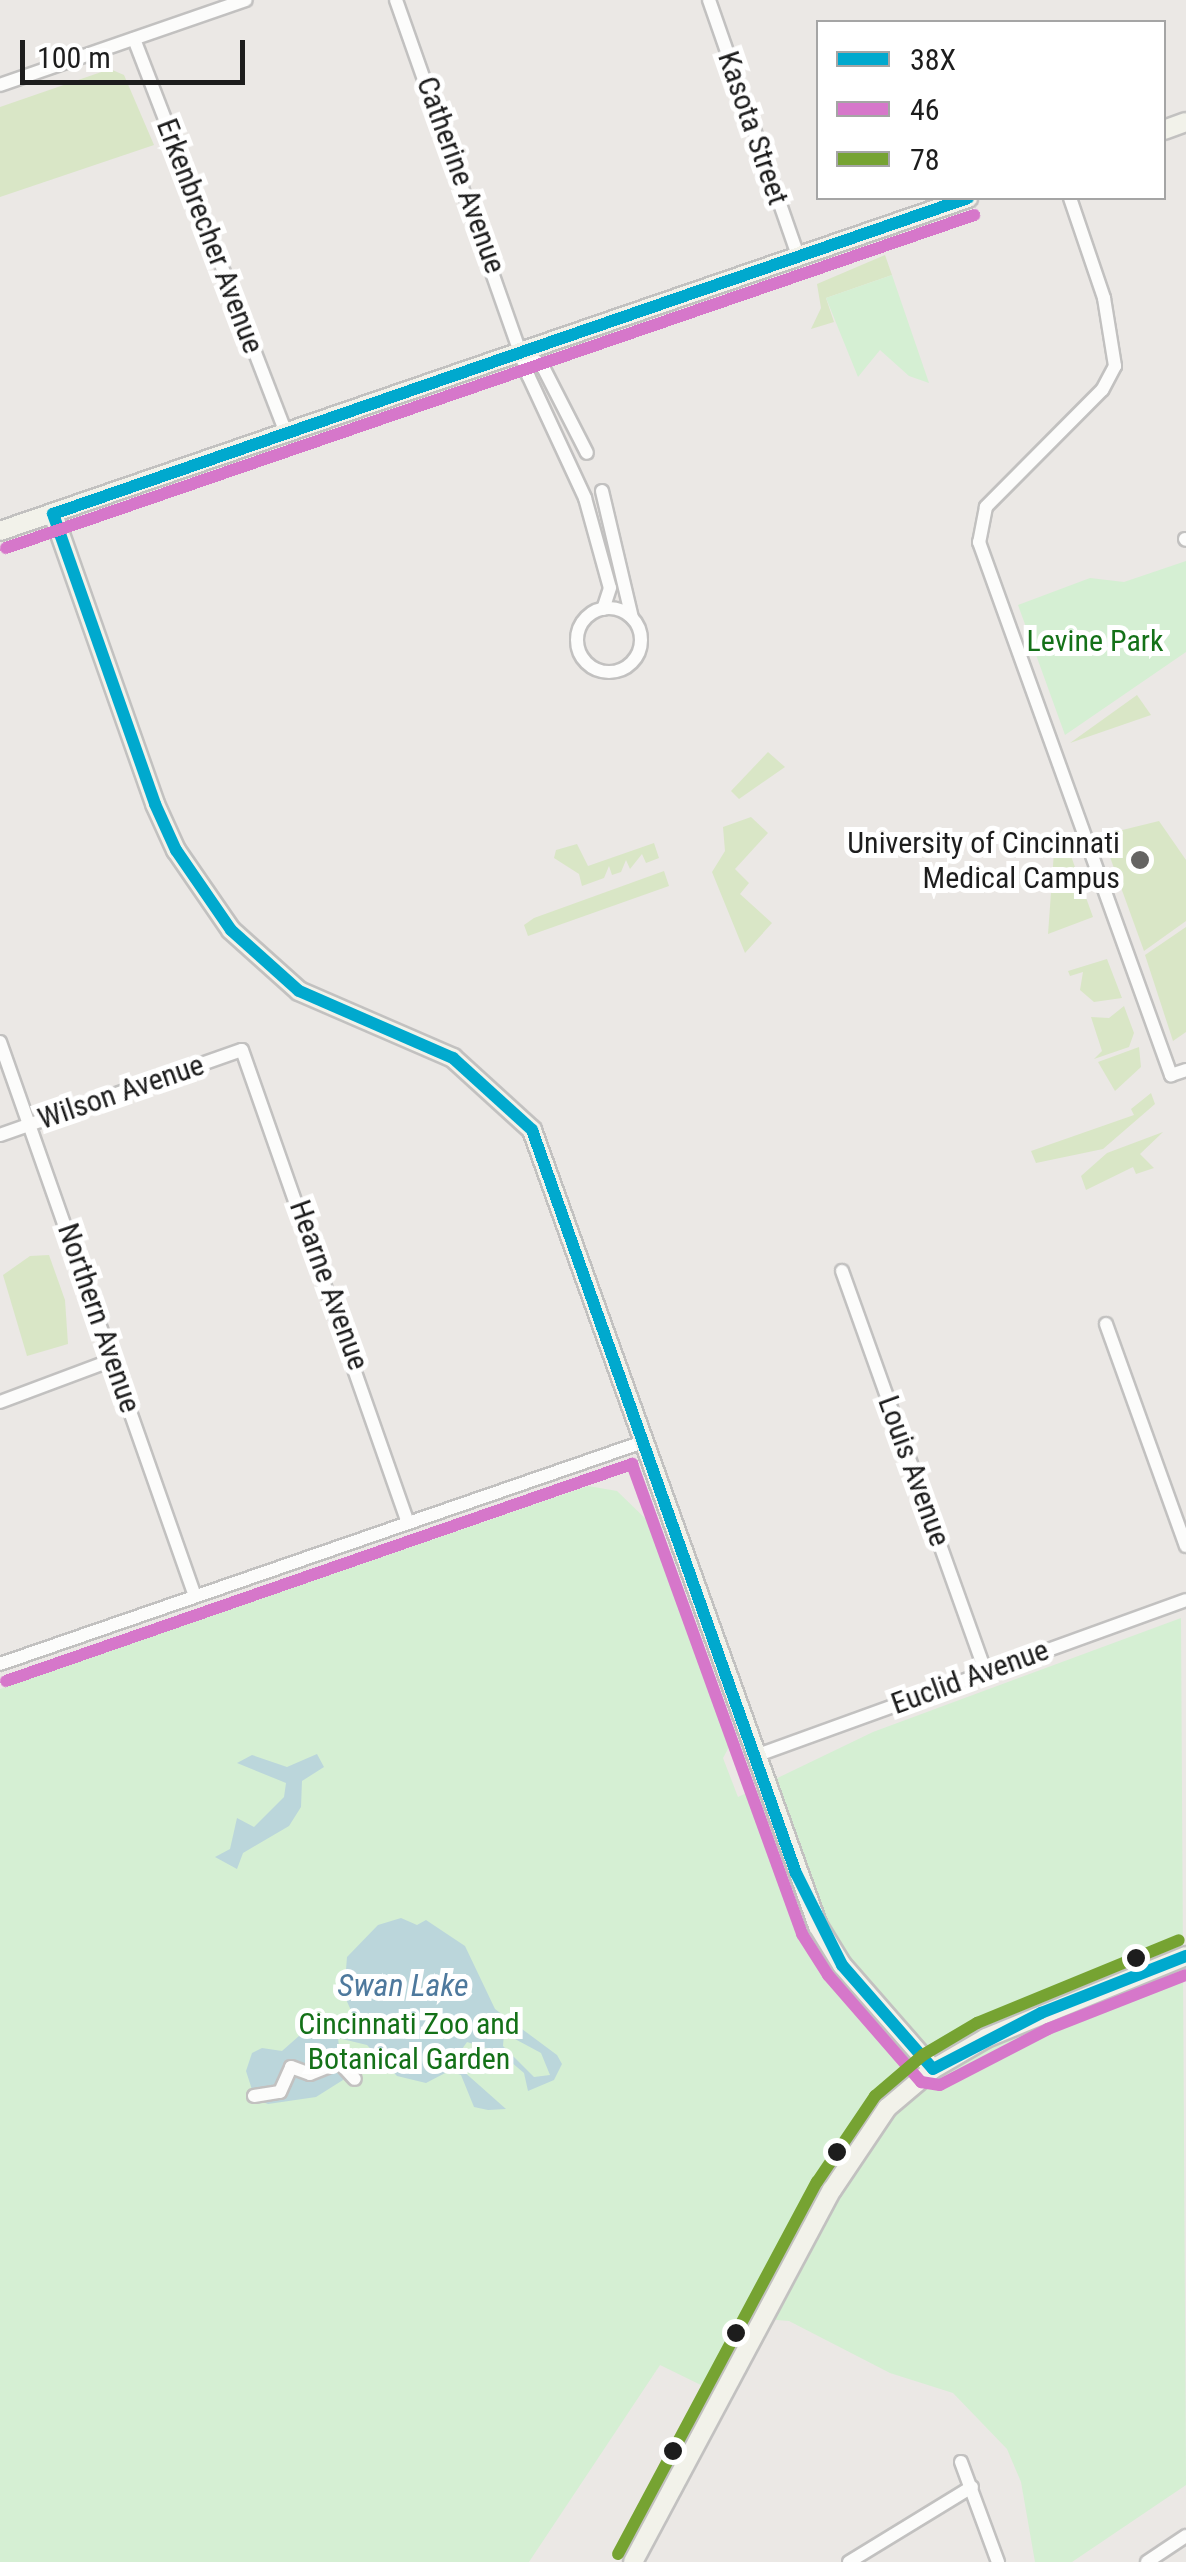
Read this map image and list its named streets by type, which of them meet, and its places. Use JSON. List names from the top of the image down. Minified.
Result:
{"streets":{"street":["Kasota Street","Catherine Avenue","Erkenbrecher Avenue","Wilson Avenue","Hearne Avenue","Northern Avenue","Louis Avenue","Euclid Avenue"]},"crossings":[["Wilson Avenue","Hearne Avenue"],["Wilson Avenue","Northern Avenue"],["Louis Avenue","Euclid Avenue"]],"water":["Swan Lake"],"parks":["Levine Park","Cincinnati Zoo and Botanical Garden"],"places":["University of Cincinnati Medical Campus"],"lines":["transit line 38X","transit line 46","transit line 78"],"legend":["38X","46","78"],"scale_bar":"100 m"}
